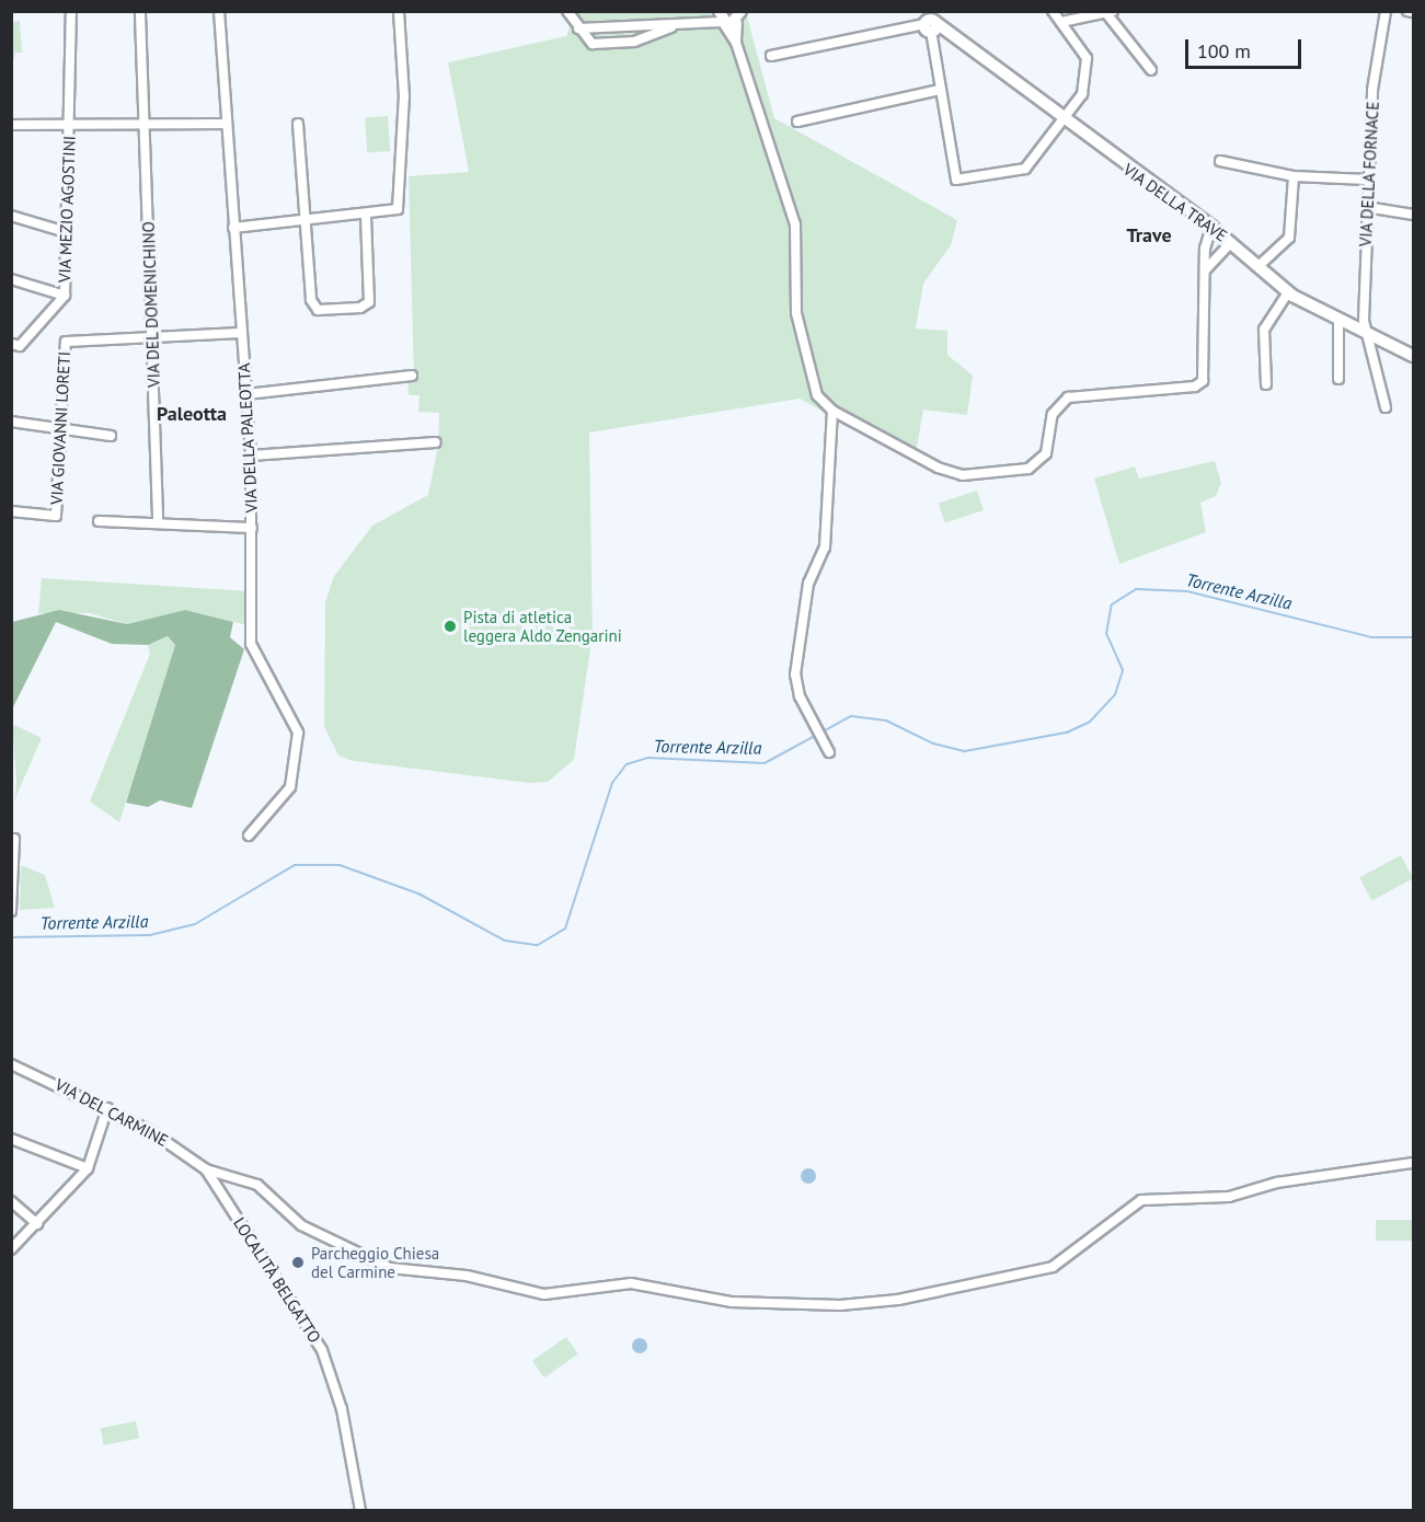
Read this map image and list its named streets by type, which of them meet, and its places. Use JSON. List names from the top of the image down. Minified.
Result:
{"streets":{"main road":["VIA DELLA TRAVE"],"street":["VIA DELLA FORNACE","VIA MEZIO AGOSTINI","VIA DEL DOMENICHINO","VIA GIOVANNI LORETI","VIA DELLA PALEOTTA","VIA DEL CARMINE","LOCALITÀ BELGATTO"]},"crossings":[["VIA DELLA FORNACE","VIA DELLA TRAVE"],["VIA DEL DOMENICHINO","VIA GIOVANNI LORETI"],["VIA DEL CARMINE","LOCALITÀ BELGATTO"]],"districts":["Trave","Paleotta"],"water":["Torrente Arzilla"],"places":["Pista di atletica leggera Aldo Zengarini","Parcheggio Chiesa del Carmine"],"scale_bar":"100 m"}
